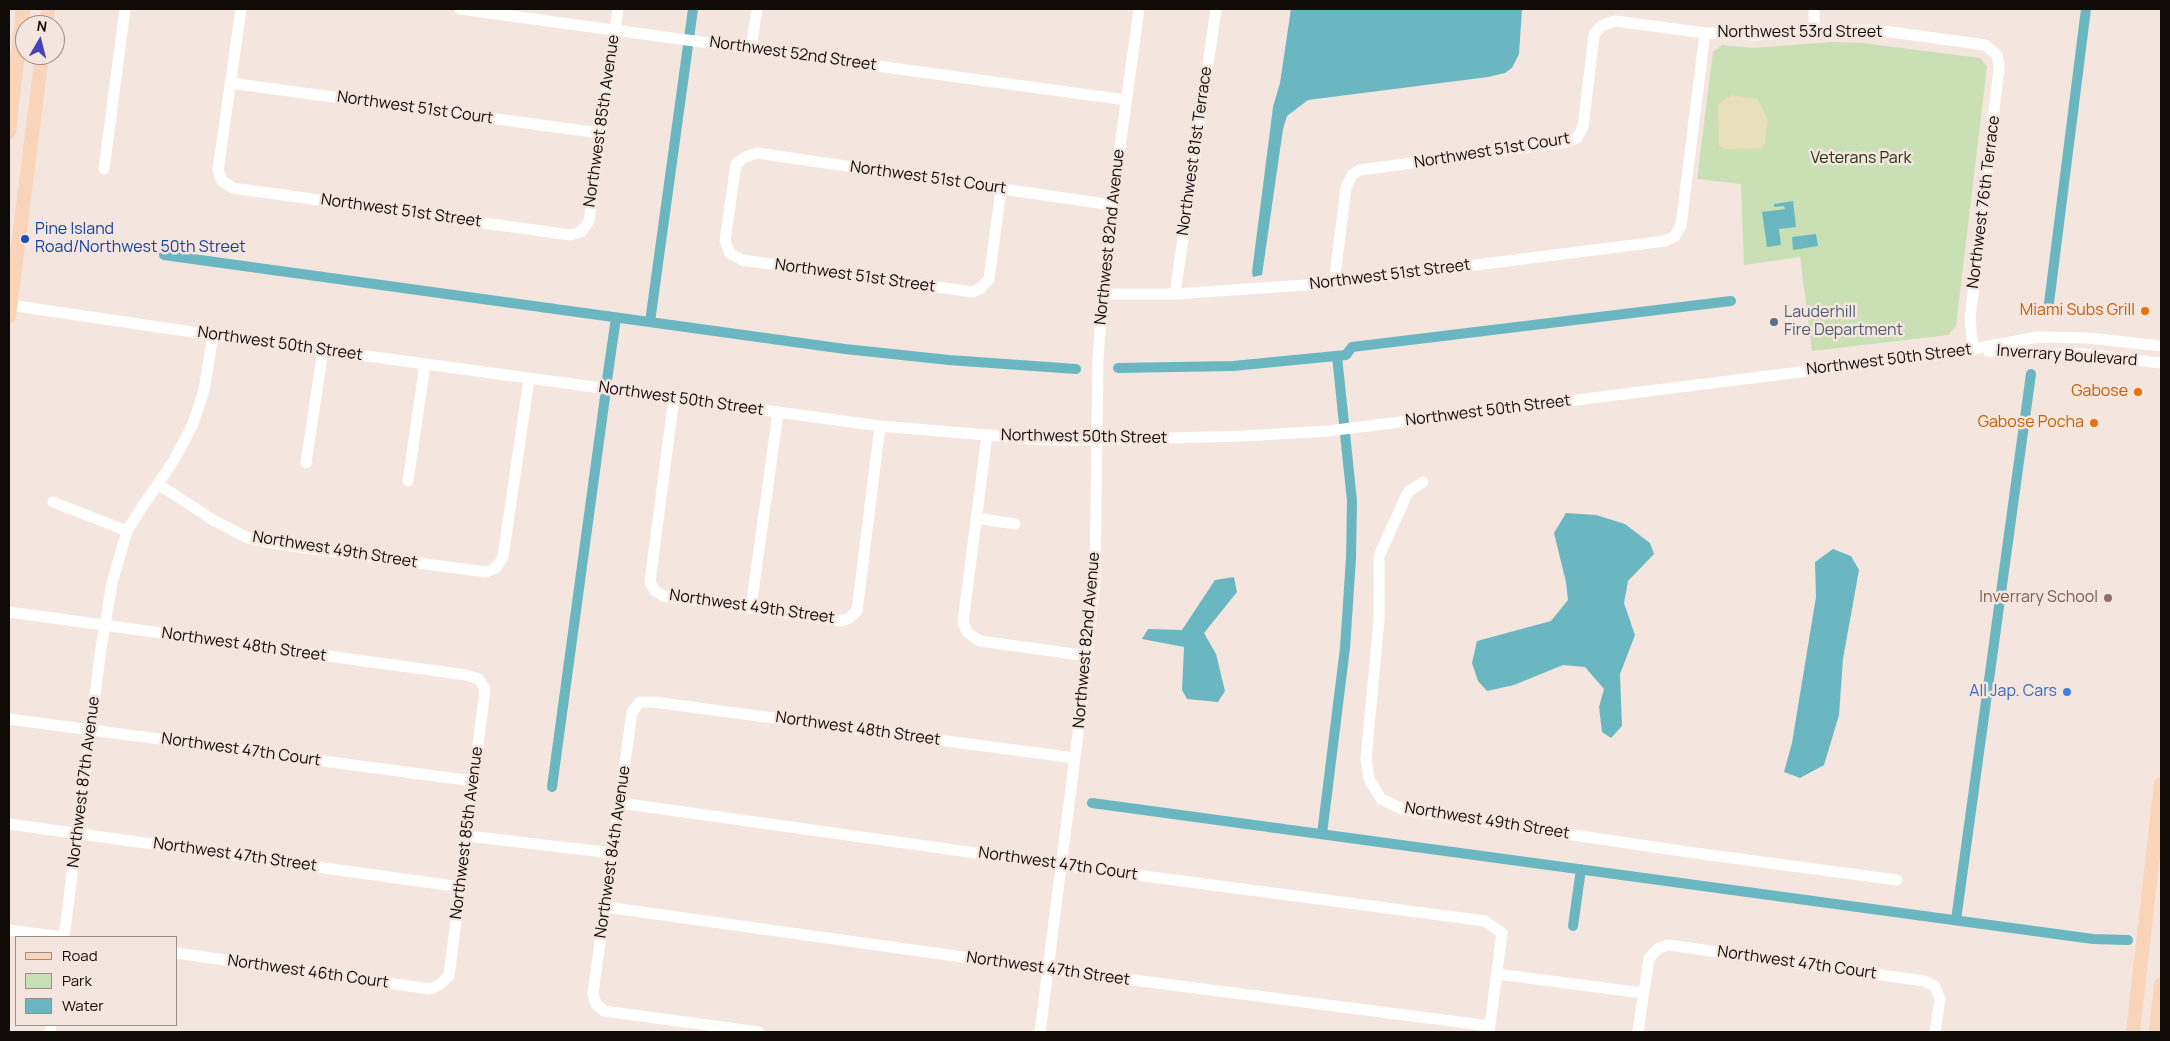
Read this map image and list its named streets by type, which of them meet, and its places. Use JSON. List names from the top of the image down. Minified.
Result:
{"streets":{"street":["Northwest 53rd Street","Northwest 52nd Street","Northwest 51st Court","Northwest 85th Avenue","Northwest 81st Terrace","Northwest 76th Terrace","Northwest 51st Street","Northwest 82nd Avenue","Northwest 50th Street","Inverrary Boulevard","Northwest 49th Street","Northwest 48th Street","Northwest 47th Court","Northwest 87th Avenue","Northwest 84th Avenue","Northwest 47th Street","Northwest 46th Court"]},"crossings":[["Northwest 53rd Street","Northwest 51st Court"],["Northwest 53rd Street","Northwest 76th Terrace"],["Northwest 53rd Street","Northwest 51st Street"],["Northwest 52nd Street","Northwest 85th Avenue"],["Northwest 52nd Street","Northwest 82nd Avenue"],["Northwest 51st Court","Northwest 85th Avenue"],["Northwest 51st Court","Northwest 51st Street"],["Northwest 51st Court","Northwest 82nd Avenue"],["Northwest 85th Avenue","Northwest 51st Street"],["Northwest 85th Avenue","Northwest 48th Street"],["Northwest 85th Avenue","Northwest 47th Court"],["Northwest 85th Avenue","Northwest 47th Street"],["Northwest 85th Avenue","Northwest 46th Court"],["Northwest 81st Terrace","Northwest 51st Street"],["Northwest 76th Terrace","Northwest 50th Street"],["Northwest 76th Terrace","Inverrary Boulevard"],["Northwest 51st Street","Northwest 82nd Avenue"],["Northwest 82nd Avenue","Northwest 50th Street"],["Northwest 82nd Avenue","Northwest 48th Street"],["Northwest 82nd Avenue","Northwest 47th Court"],["Northwest 82nd Avenue","Northwest 47th Street"],["Northwest 50th Street","Inverrary Boulevard"],["Northwest 50th Street","Northwest 49th Street"],["Northwest 50th Street","Northwest 87th Avenue"],["Northwest 49th Street","Northwest 87th Avenue"],["Northwest 48th Street","Northwest 87th Avenue"],["Northwest 48th Street","Northwest 84th Avenue"],["Northwest 47th Court","Northwest 87th Avenue"],["Northwest 47th Court","Northwest 84th Avenue"],["Northwest 87th Avenue","Northwest 47th Street"],["Northwest 84th Avenue","Northwest 47th Street"]],"parks":["Veterans Park"],"places":["Pine Island Road/Northwest 50th Street","Miami Subs Grill","Lauderhill Fire Department","Gabose","Gabose Pocha","Inverrary School","All Jap. Cars"],"legend":["Road","Park","Water"],"north":"top"}
